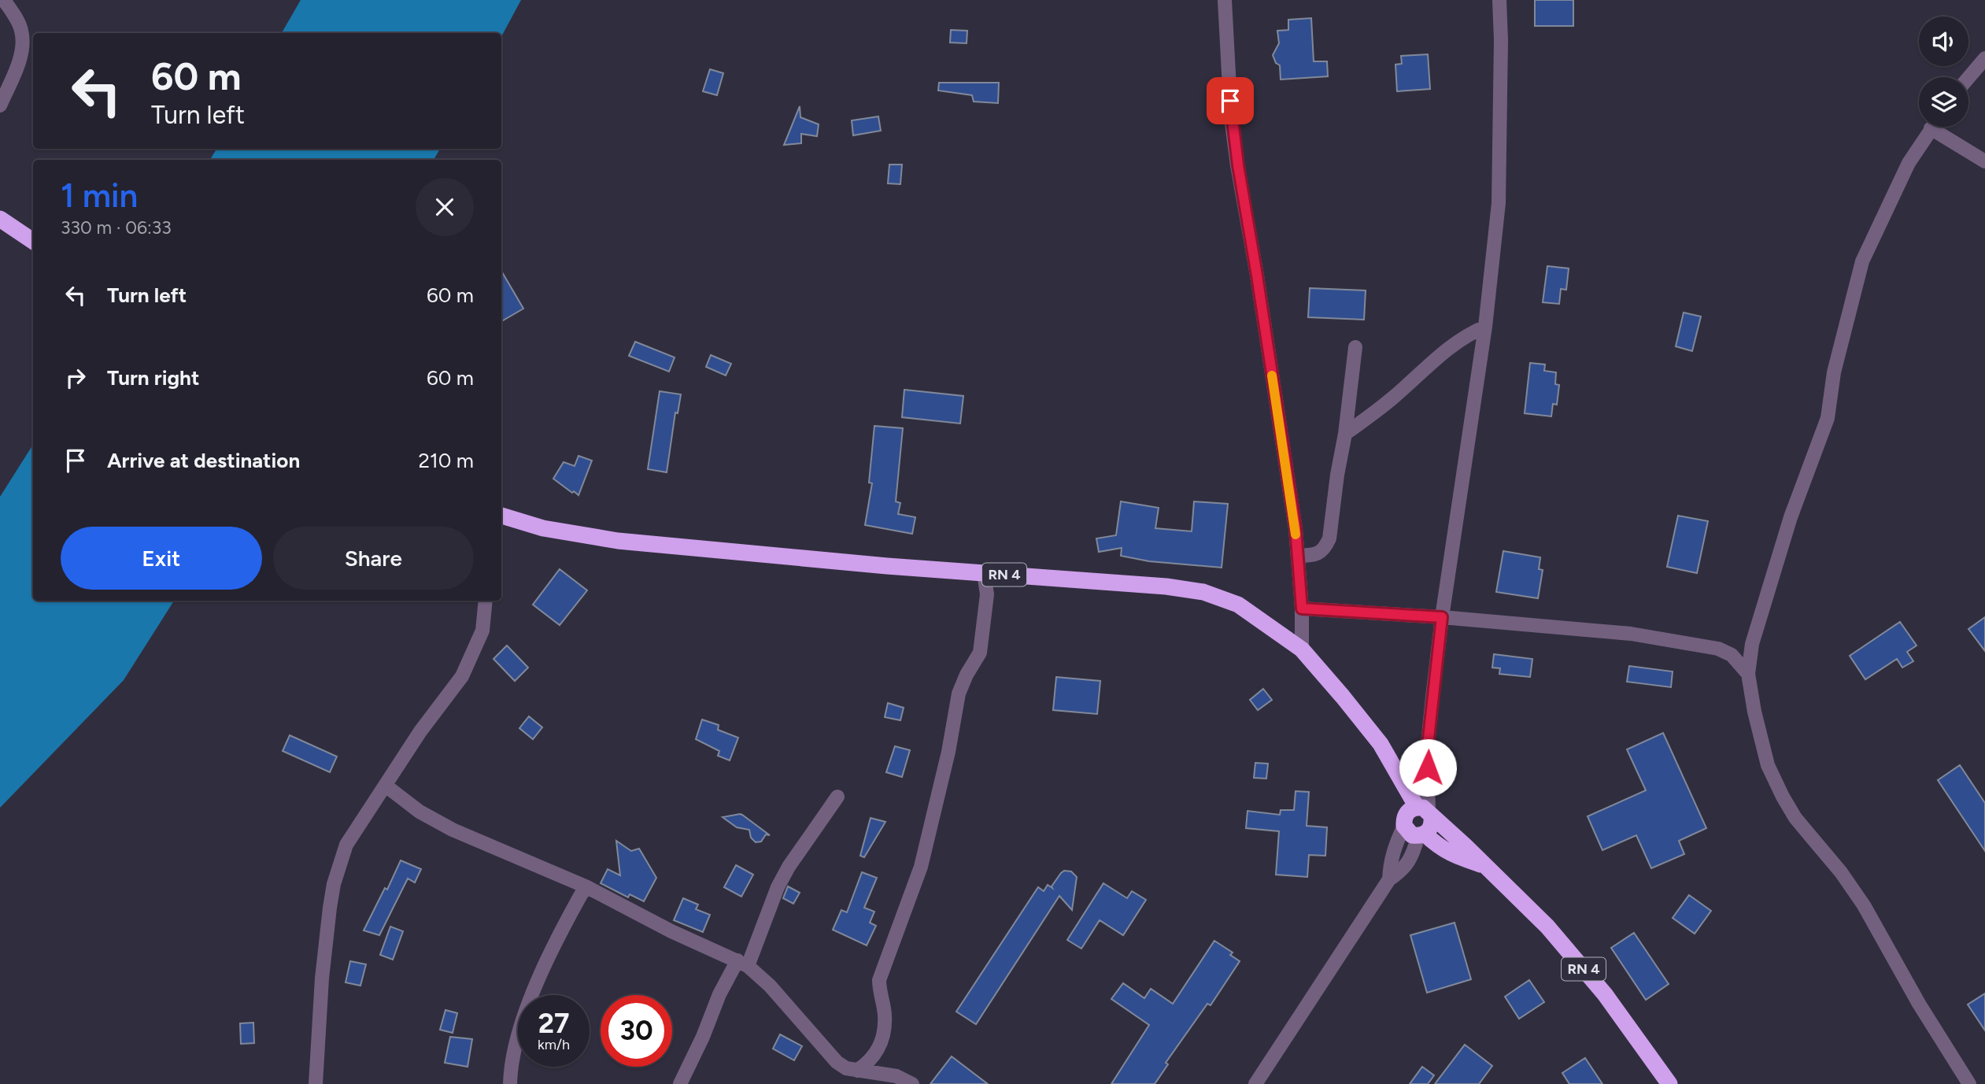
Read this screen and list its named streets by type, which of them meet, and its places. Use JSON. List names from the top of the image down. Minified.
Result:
{"streets":{"highway":["RN 4"]},"page":{"turn":["60 m","Turn left"],"heading":["1 min","330 m · 06:33"],"list":[{"name":"Turn left","value":"60 m"},{"name":"Turn right","value":"60 m"},{"name":"Arrive at destination","value":"210 m"}],"buttons":["Exit","Share"],"speed":"27 km/h","limit":"30"}}
